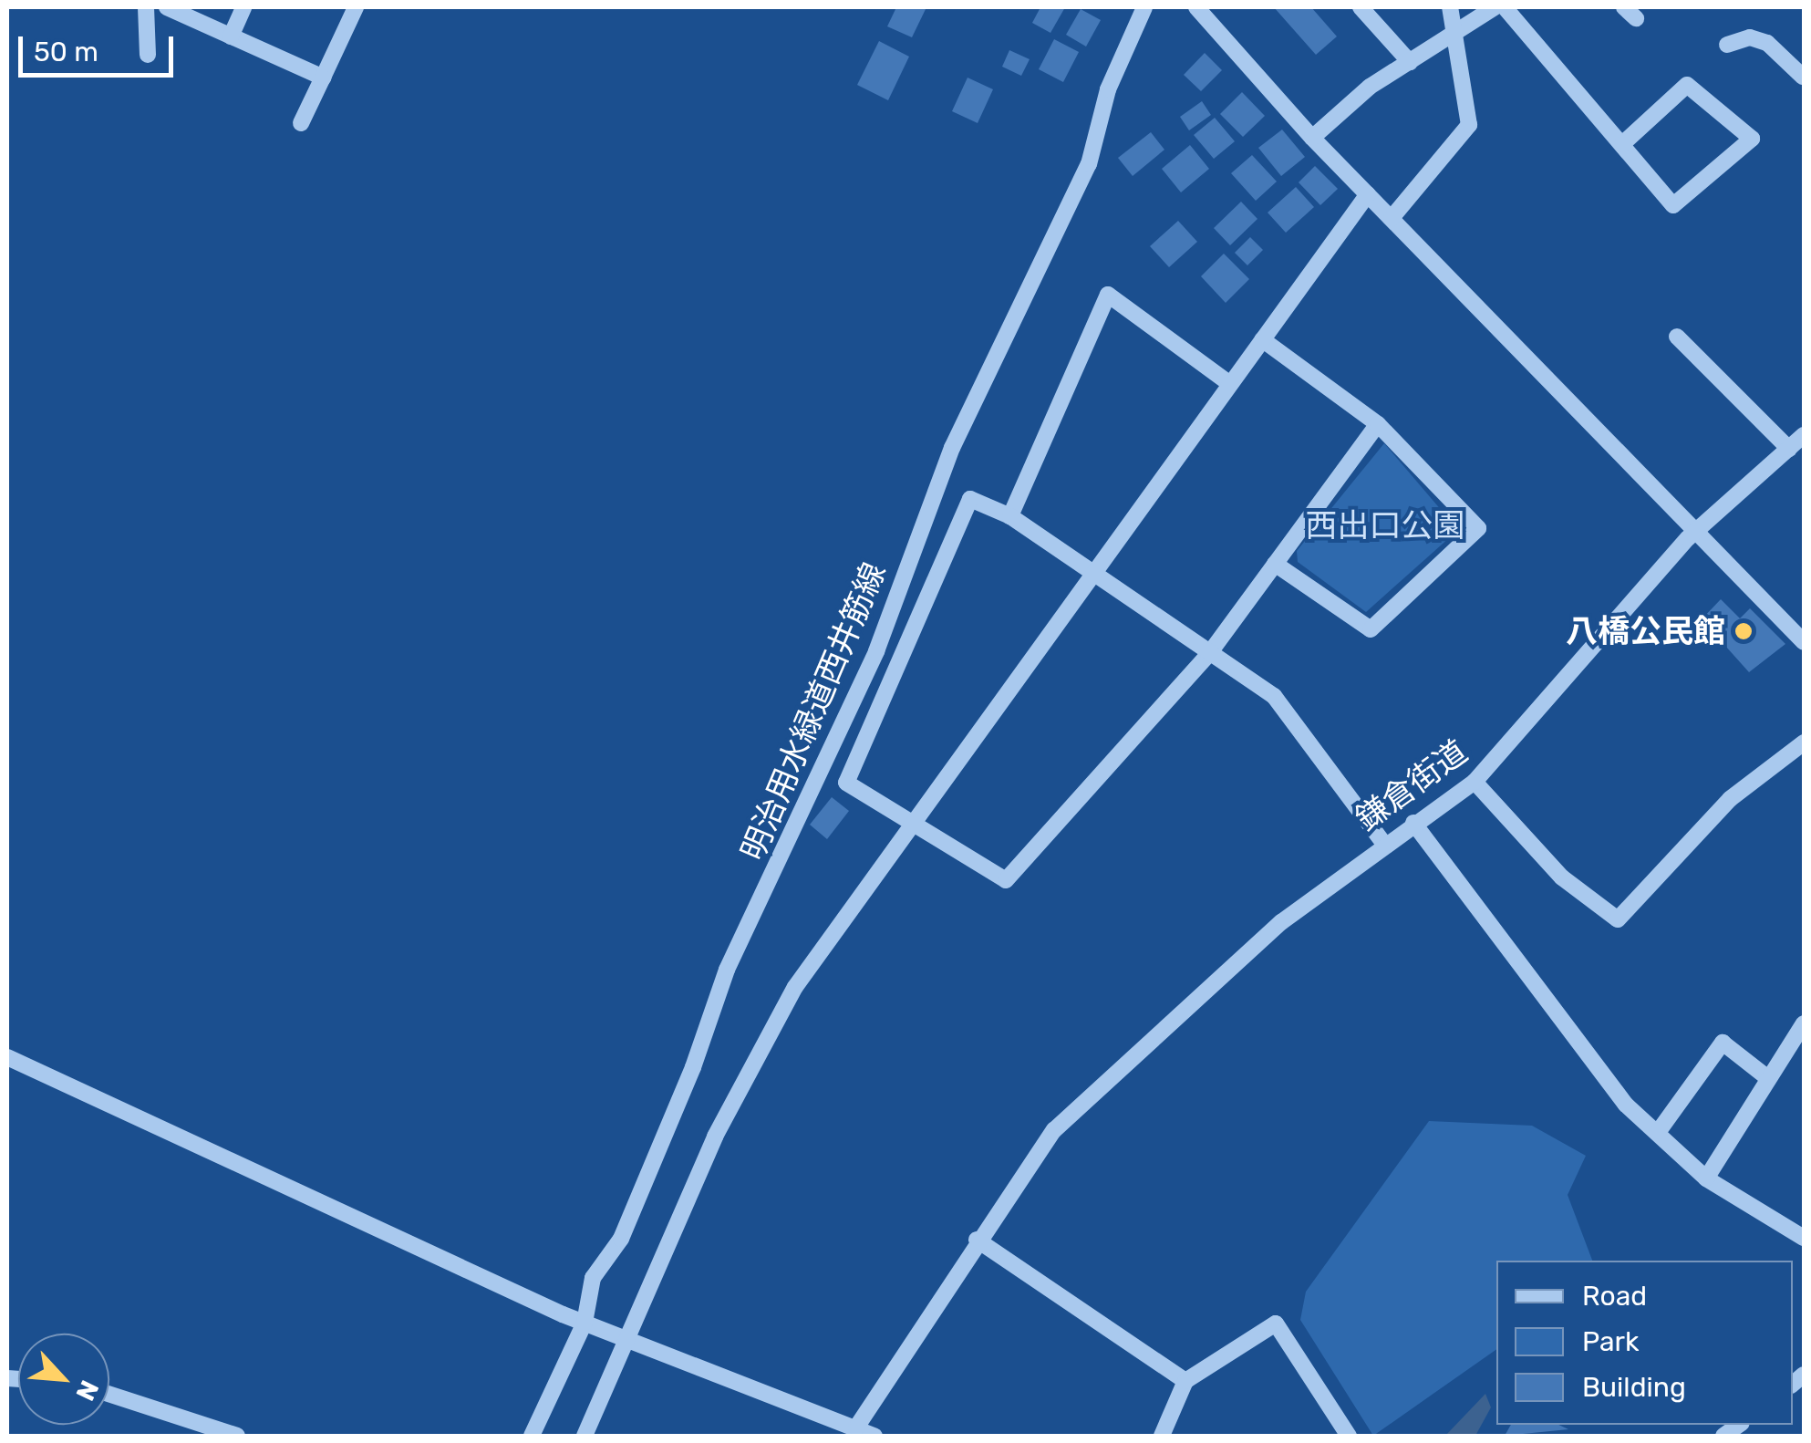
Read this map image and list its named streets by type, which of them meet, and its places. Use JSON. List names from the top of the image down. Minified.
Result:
{"streets":{"street":["明治用水緑道西井筋線","鎌倉街道"]},"parks":["西出口公園"],"places":["八橋公民館"],"legend":["Road","Park","Building"],"scale_bar":"50 m","north":"bottom right"}
